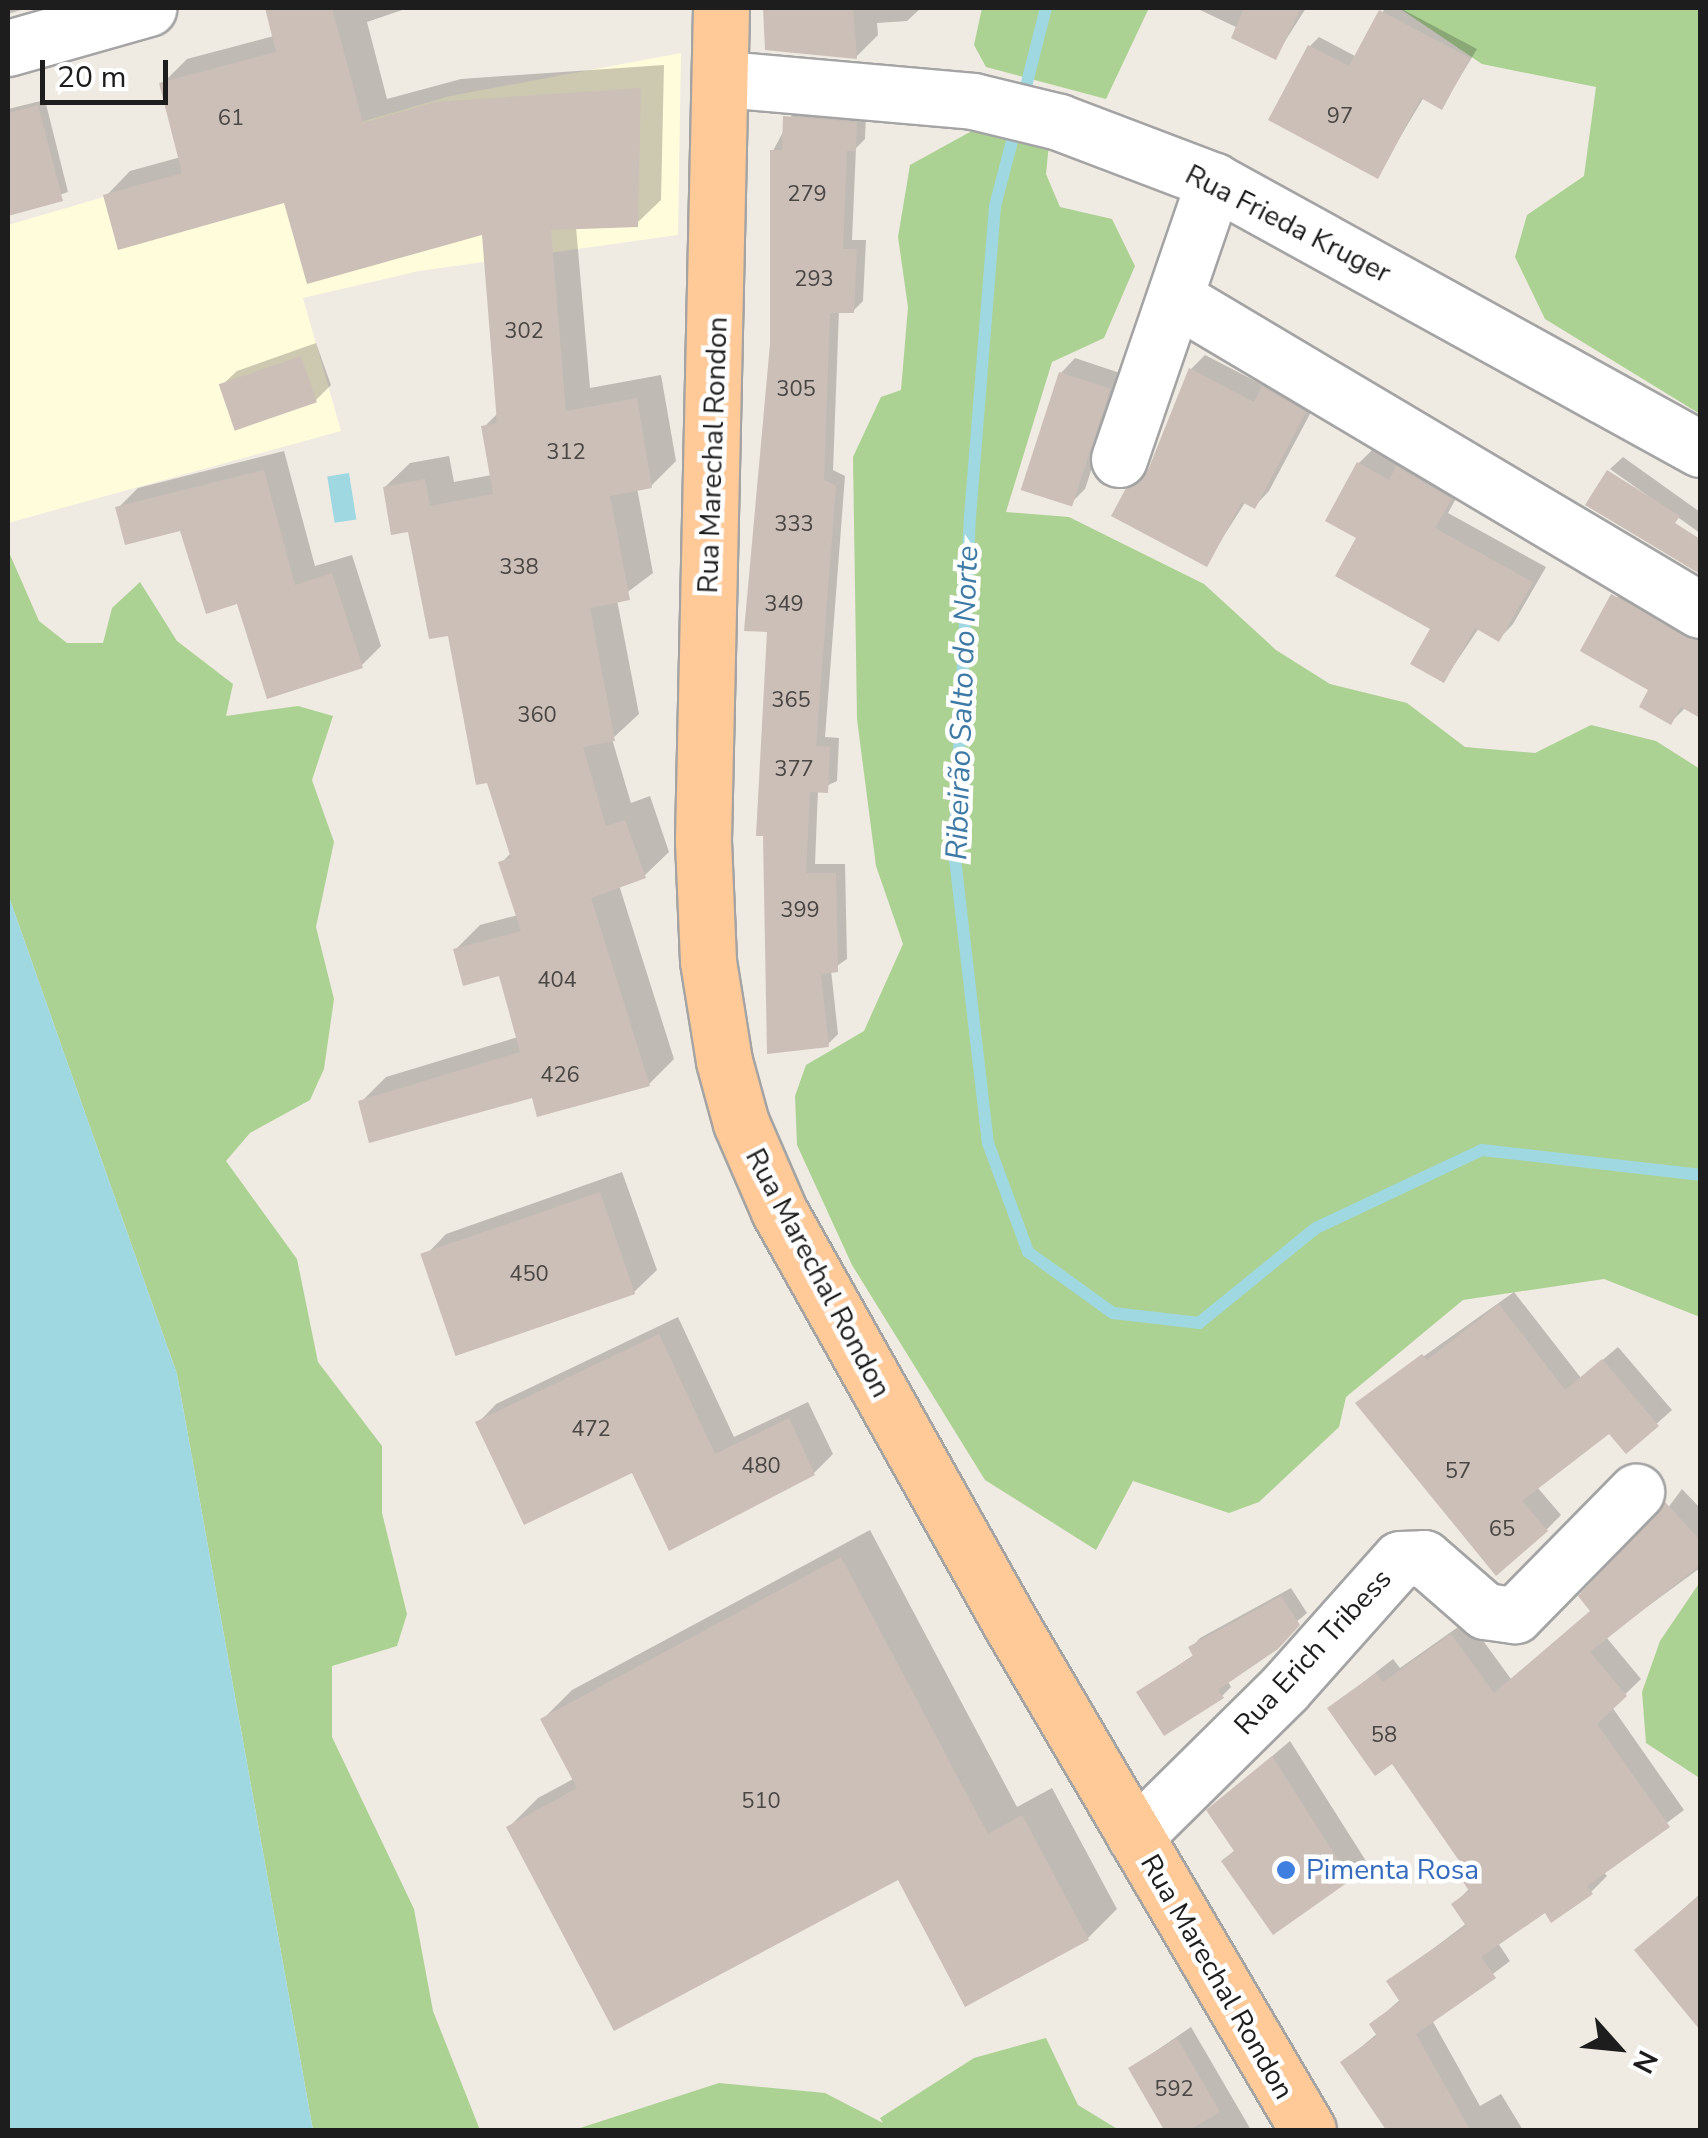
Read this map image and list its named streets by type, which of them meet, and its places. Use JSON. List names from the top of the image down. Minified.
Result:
{"streets":{"main road":["Rua Marechal Rondon"],"street":["Rua Frieda Kruger","Rua Erich Tribess"]},"crossings":[["Rua Frieda Kruger","Rua Marechal Rondon"],["Rua Marechal Rondon","Rua Erich Tribess"]],"water":["Ribeirão Salto do Norte"],"places":["Pimenta Rosa"],"house_numbers":["97","61","279","293","302","305","312","333","338","349","365","360","377","399","404","426","450","472","480","57","65","58","510","592"],"scale_bar":"20 m","north":"bottom right"}
